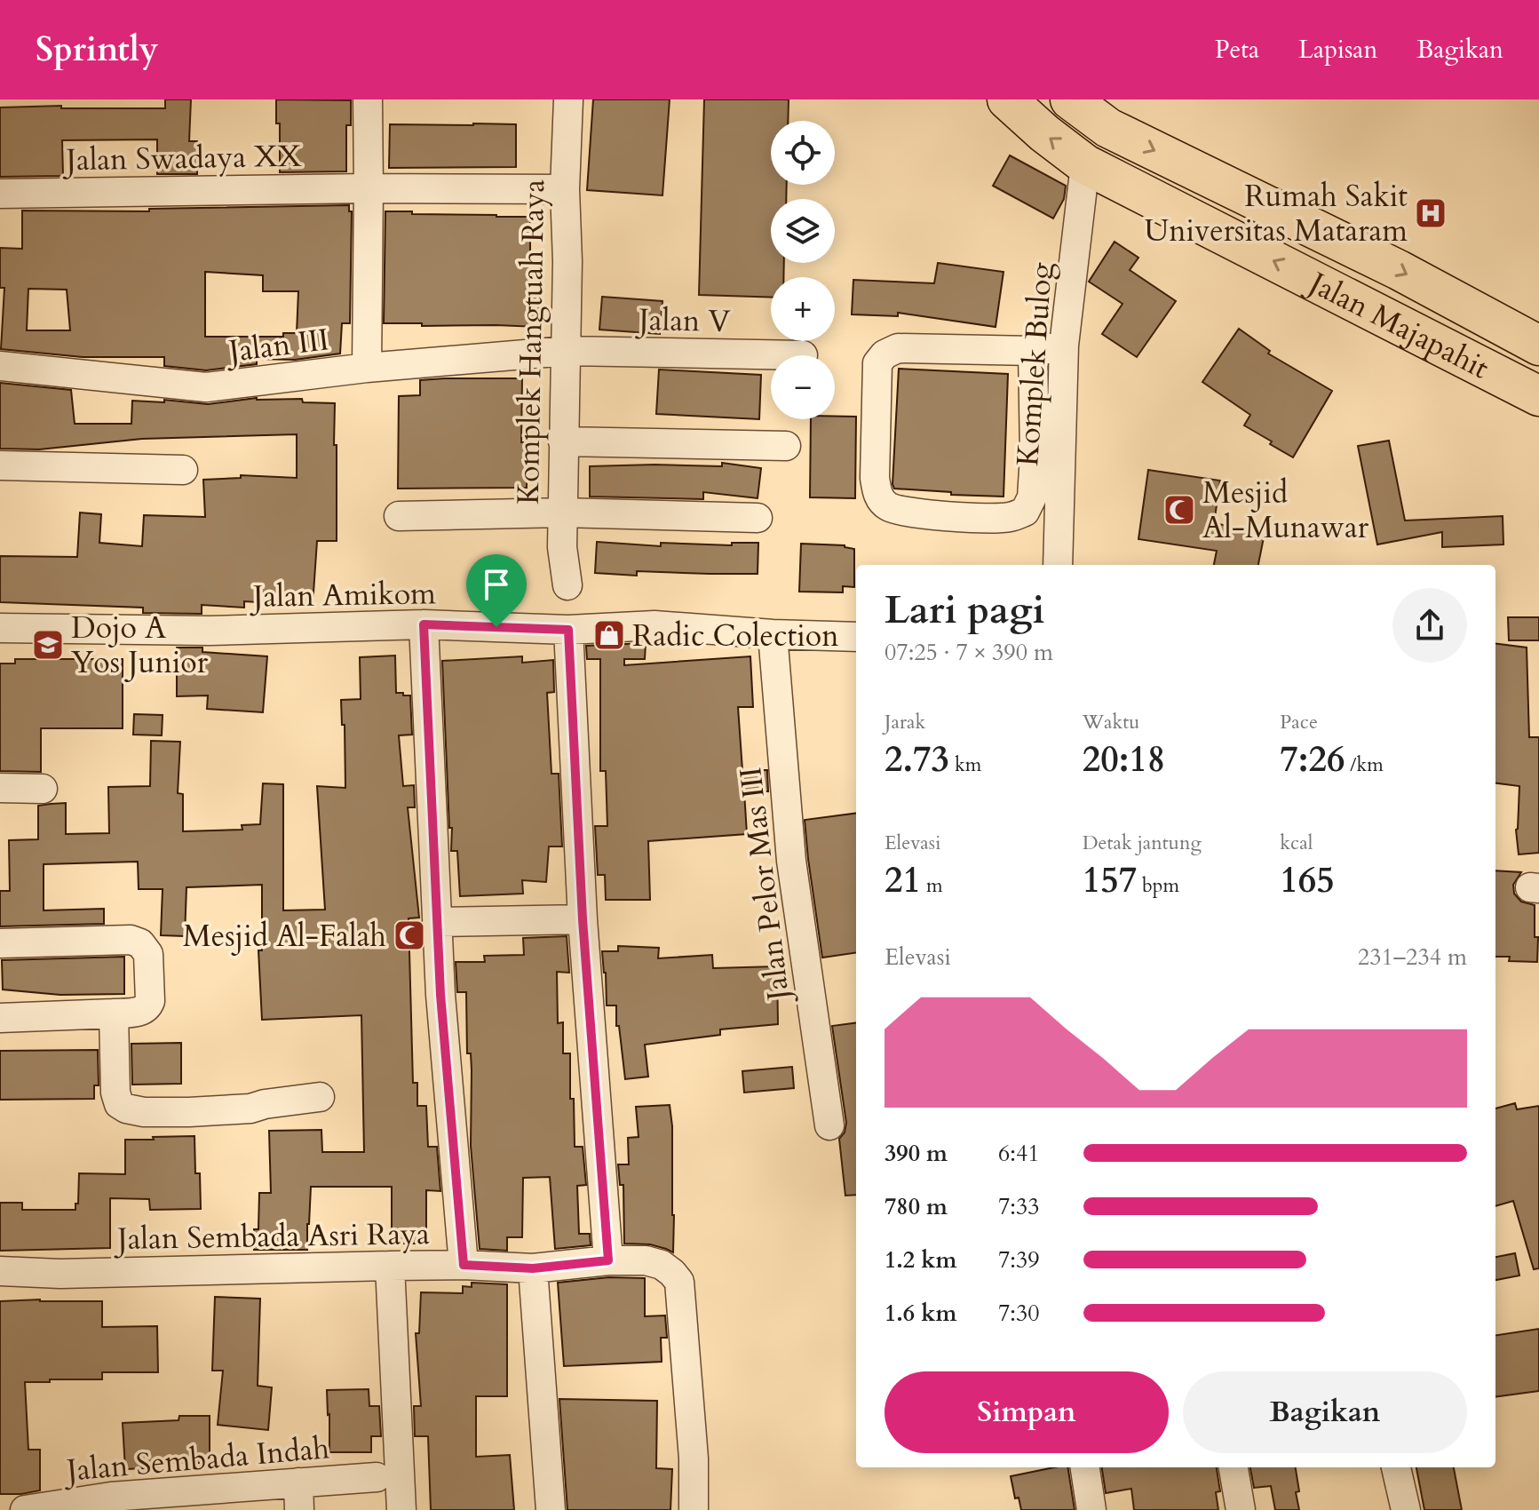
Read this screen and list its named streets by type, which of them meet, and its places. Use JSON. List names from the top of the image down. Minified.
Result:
{"streets":{"main road":["Jalan Majapahit"],"street":["Jalan Swadaya XX","Jalan V","Komplek Hangtuah Raya","Jalan III","Komplek Bulog","Jalan Amikom","Jalan Pelor Mas III","Jalan Sembada Asri Raya","Jalan Sembada Indah"]},"crossings":[["Jalan Swadaya XX","Komplek Hangtuah Raya"],["Jalan V","Komplek Hangtuah Raya"],["Jalan V","Jalan III"],["Jalan Majapahit","Komplek Bulog"],["Komplek Hangtuah Raya","Jalan III"],["Jalan Amikom","Jalan Pelor Mas III"]],"places":{"hospital":["Rumah Sakit Universitas Mataram"],"mosque":["Mesjid Al-Munawar","Mesjid Al-Falah"],"shop":["Radic Colection"],"school or university":["Dojo A Yos Junior"]},"page":{"header":"Sprintly","nav":["Peta","Lapisan","Bagikan"],"map_buttons":["+","−"],"heading":["Lari pagi","07:25 · 7 × 390 m"],"stats":[["Jarak","2.73 km"],["Waktu","20:18"],["Pace","7:26 /km"],["Elevasi","21 m"],["Detak jantung","157 bpm"],["kcal","165"]],"chart":["Elevasi","231–234 m"],"list":[{"name":"390 m","note":"6:41"},{"name":"780 m","note":"7:33"},{"name":"1.2 km","note":"7:39"},{"name":"1.6 km","note":"7:30"}],"buttons":["Simpan","Bagikan"]}}
